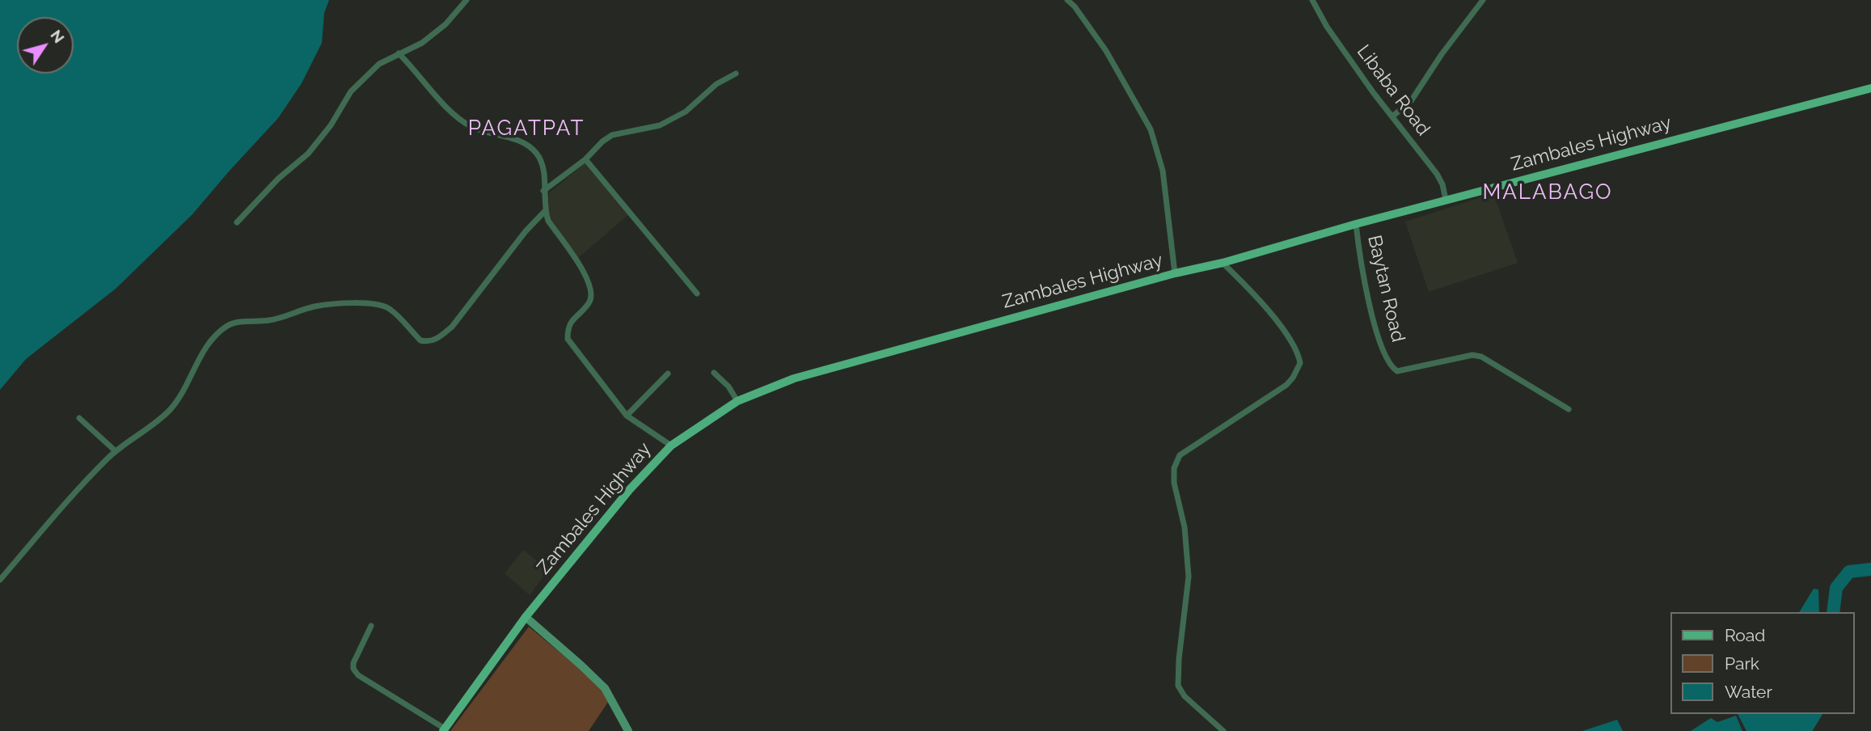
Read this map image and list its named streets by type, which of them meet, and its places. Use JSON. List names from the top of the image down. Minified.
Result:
{"streets":{"main road":["Zambales Highway"],"street":["Libaba Road","Baytan Road"]},"crossings":[["Libaba Road","Zambales Highway"],["Zambales Highway","Baytan Road"]],"districts":["PAGATPAT","MALABAGO"],"legend":["Road","Park","Water"],"north":"top right"}
